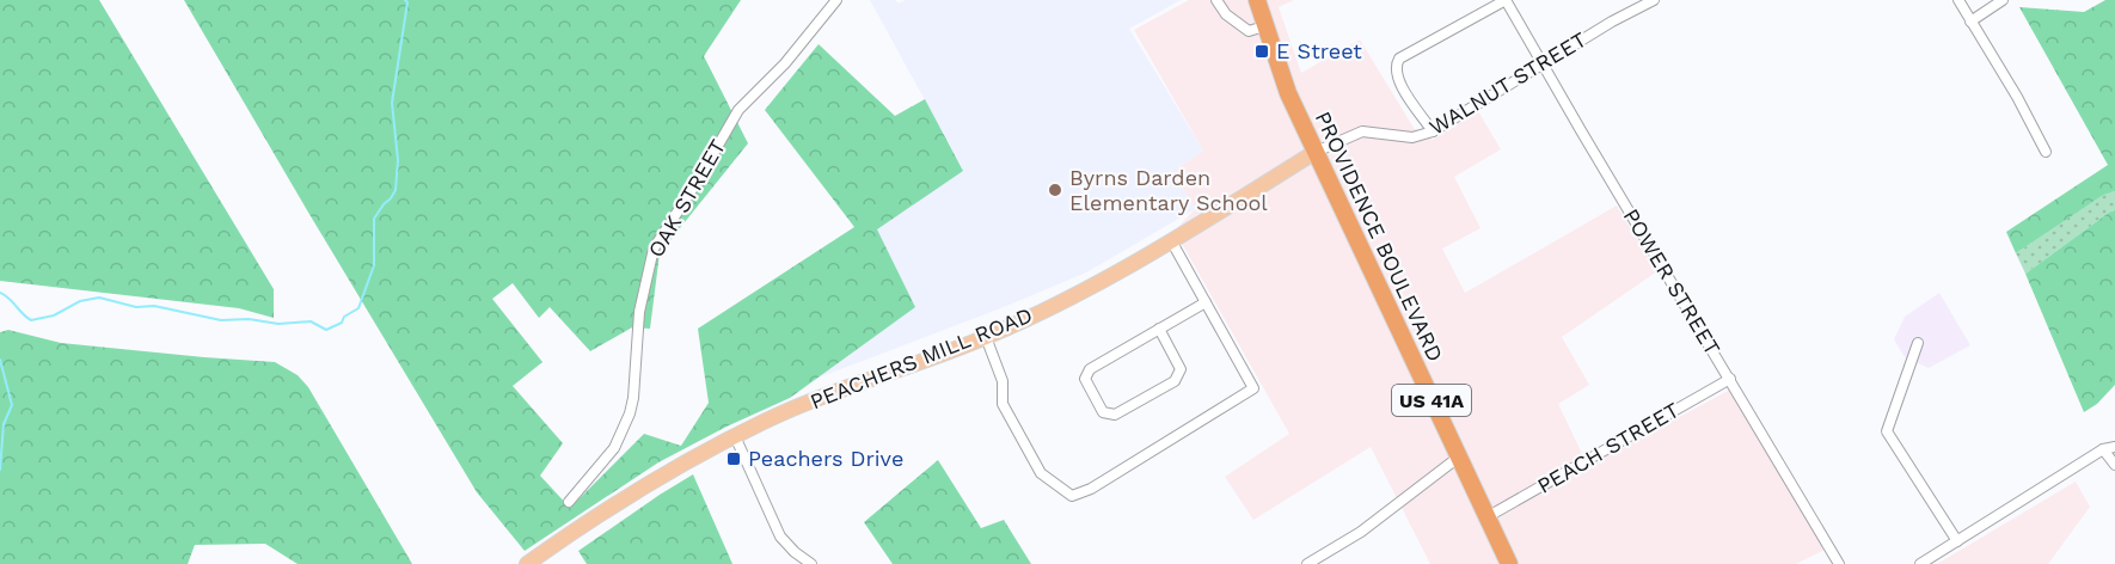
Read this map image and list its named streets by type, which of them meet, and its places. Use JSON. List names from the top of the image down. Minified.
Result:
{"streets":{"highway":["PROVIDENCE BOULEVARD","US 41A"],"main road":["PEACHERS MILL ROAD"],"street":["WALNUT STREET","OAK STREET","POWER STREET","PEACH STREET"]},"crossings":[["WALNUT STREET","PROVIDENCE BOULEVARD"],["WALNUT STREET","POWER STREET"],["WALNUT STREET","PEACHERS MILL ROAD"],["PROVIDENCE BOULEVARD","PEACHERS MILL ROAD"],["PROVIDENCE BOULEVARD","PEACH STREET"],["POWER STREET","PEACH STREET"]],"places":{"transit":["E Street","Peachers Drive"],"other":["Byrns Darden Elementary School"]}}
